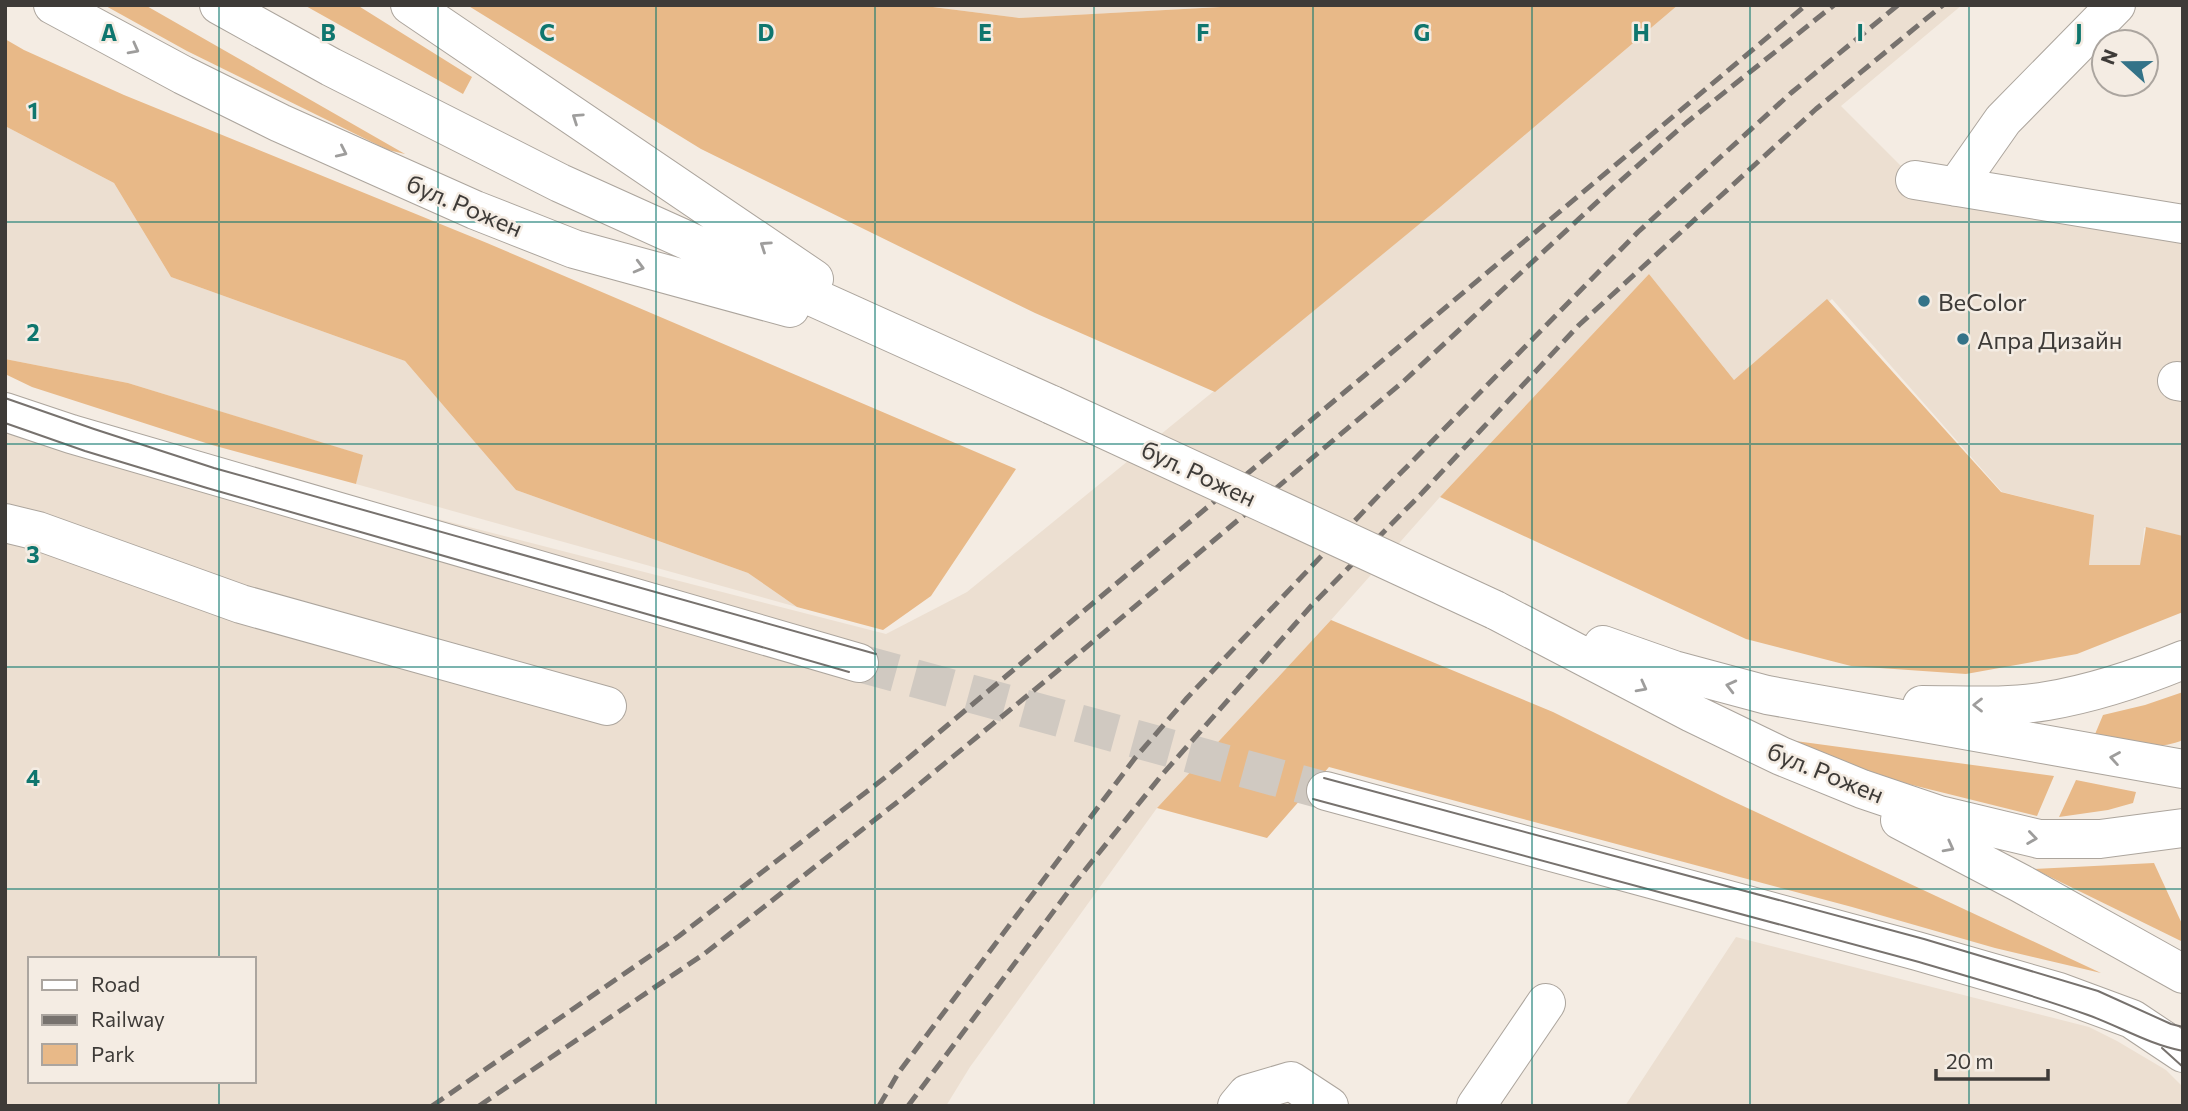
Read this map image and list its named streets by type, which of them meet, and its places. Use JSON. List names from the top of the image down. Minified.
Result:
{"streets":{"main road":["бул. Рожен"]},"places":["BeColor","Апра Дизайн"],"legend":["Road","Railway","Park"],"scale_bar":"20 m","north":"left","grid":{"columns":["A","B","C","D","E","F","G","H","I","J"],"rows":["1","2","3","4"]}}
